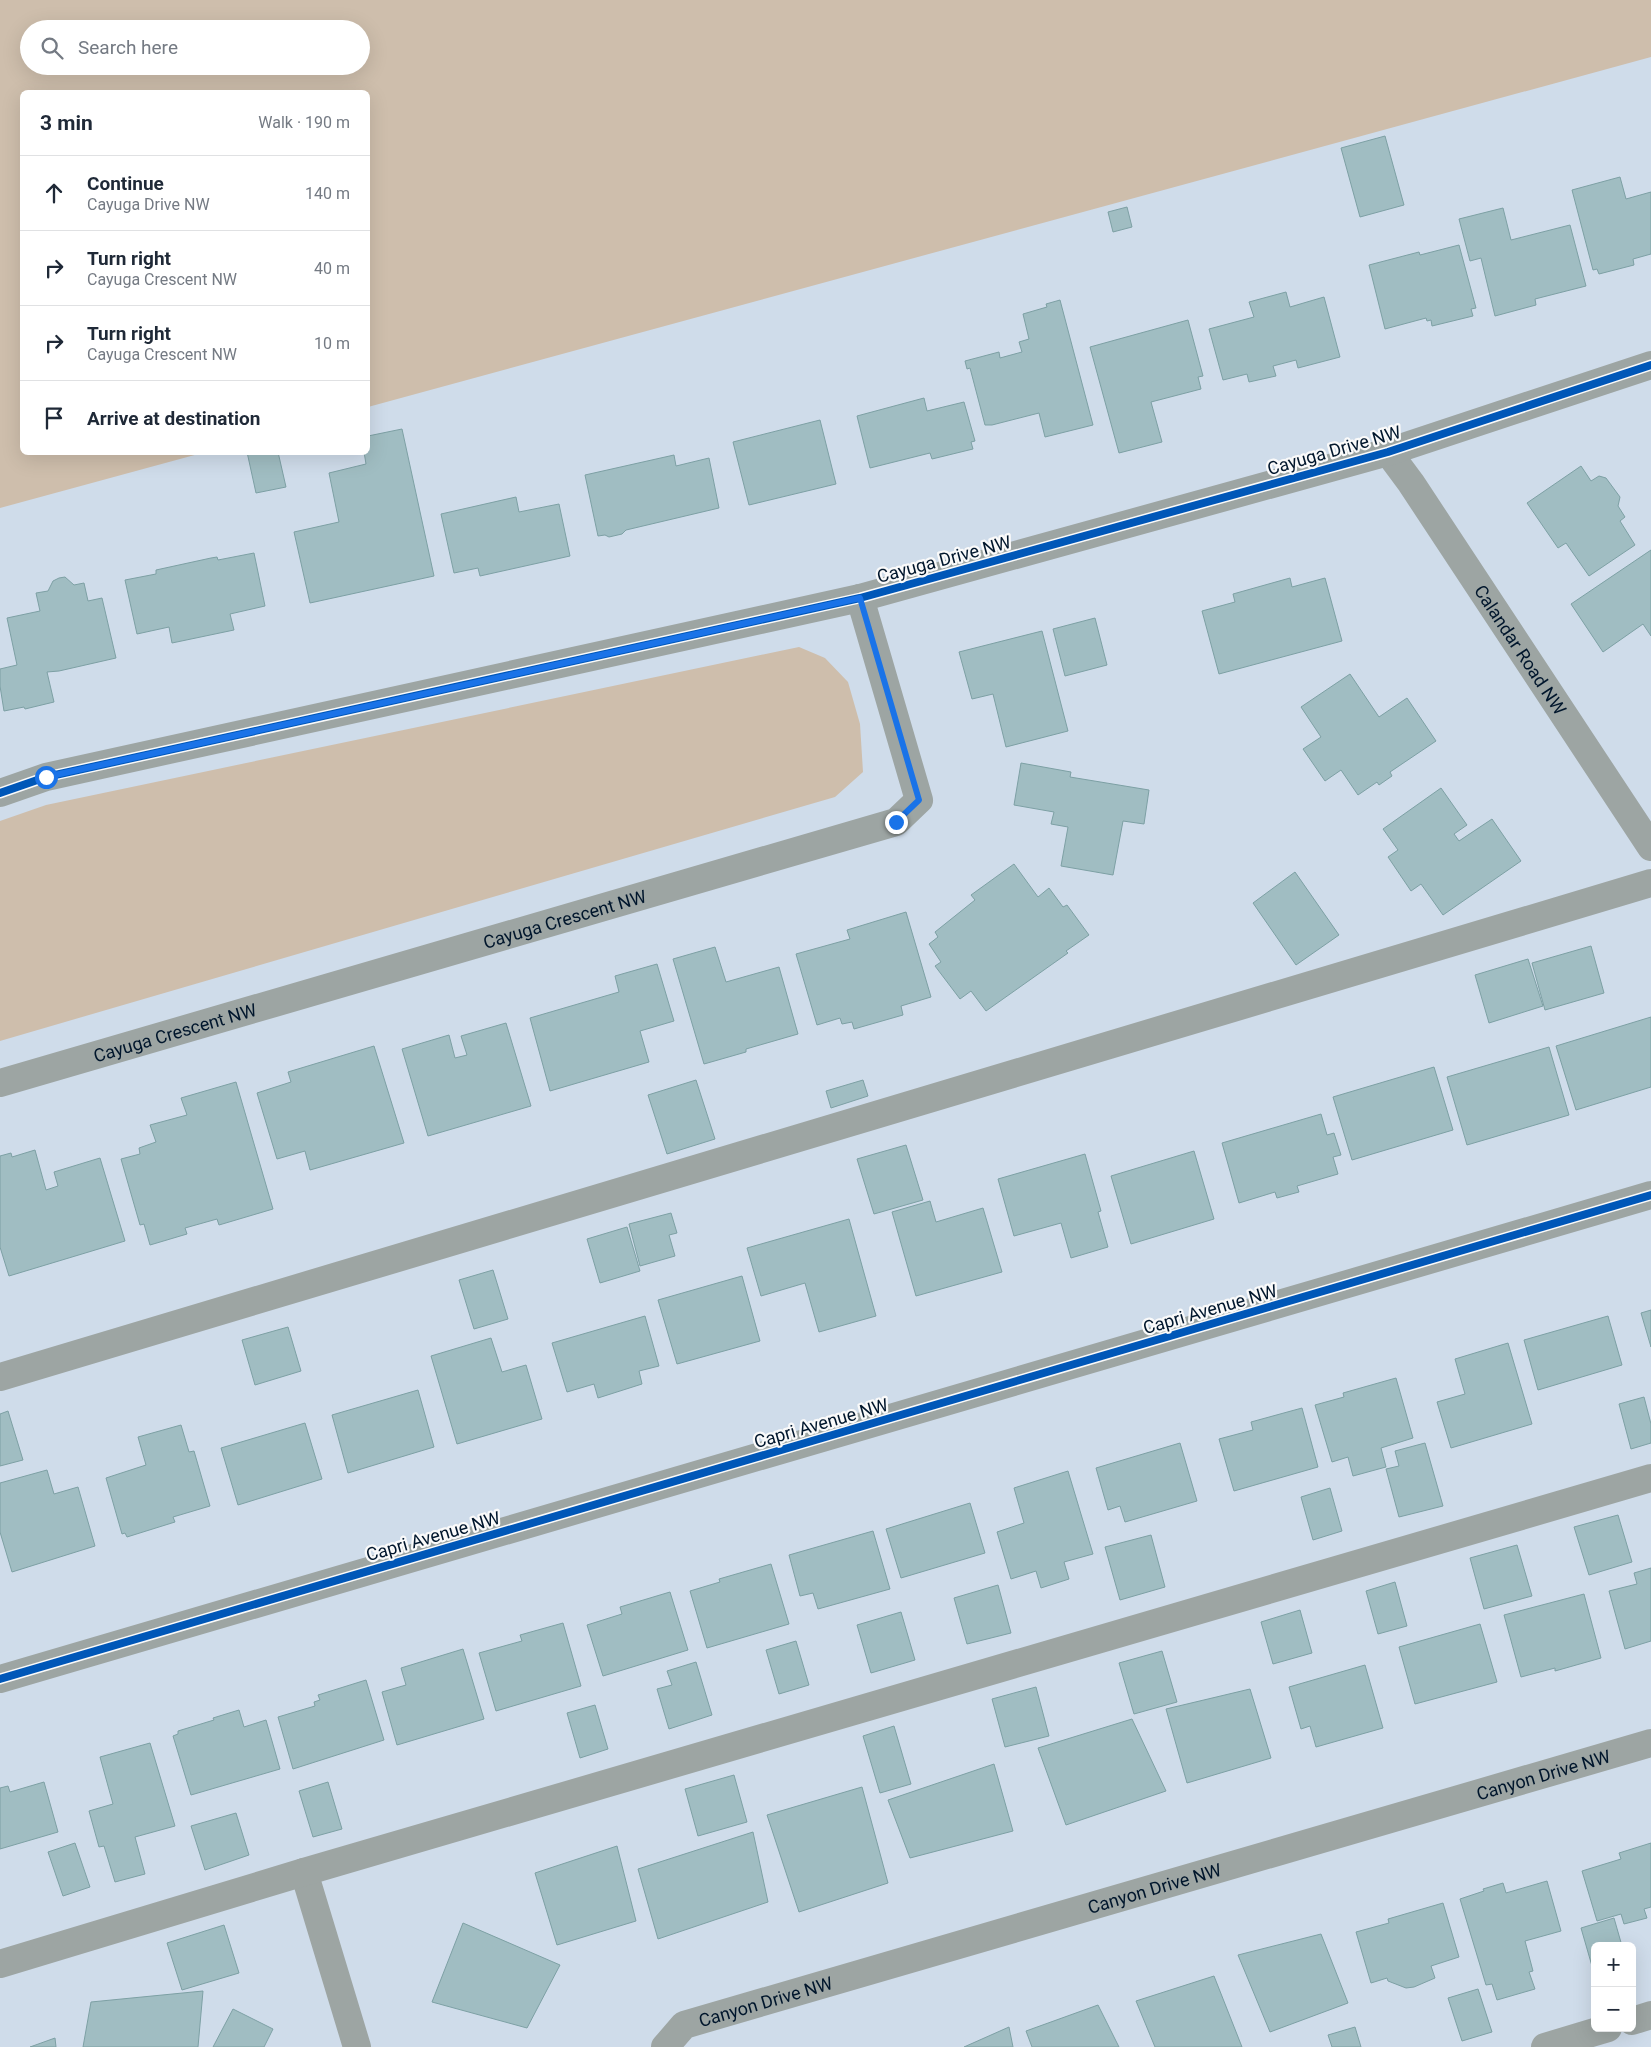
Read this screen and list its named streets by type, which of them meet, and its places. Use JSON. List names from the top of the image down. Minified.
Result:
{"streets":{"street":["Cayuga Drive NW","Calandar Road NW","Cayuga Crescent NW","Capri Avenue NW","Canyon Drive NW"]},"crossings":[["Cayuga Drive NW","Calandar Road NW"],["Cayuga Drive NW","Cayuga Crescent NW"]],"page":{"search":"Search here","heading":["3 min","Walk · 190 m"],"list":[["Continue","Cayuga Drive NW","140 m"],["Turn right","Cayuga Crescent NW","40 m"],["Turn right","Cayuga Crescent NW","10 m"],"Arrive at destination"],"map_buttons":["+","−"]}}
